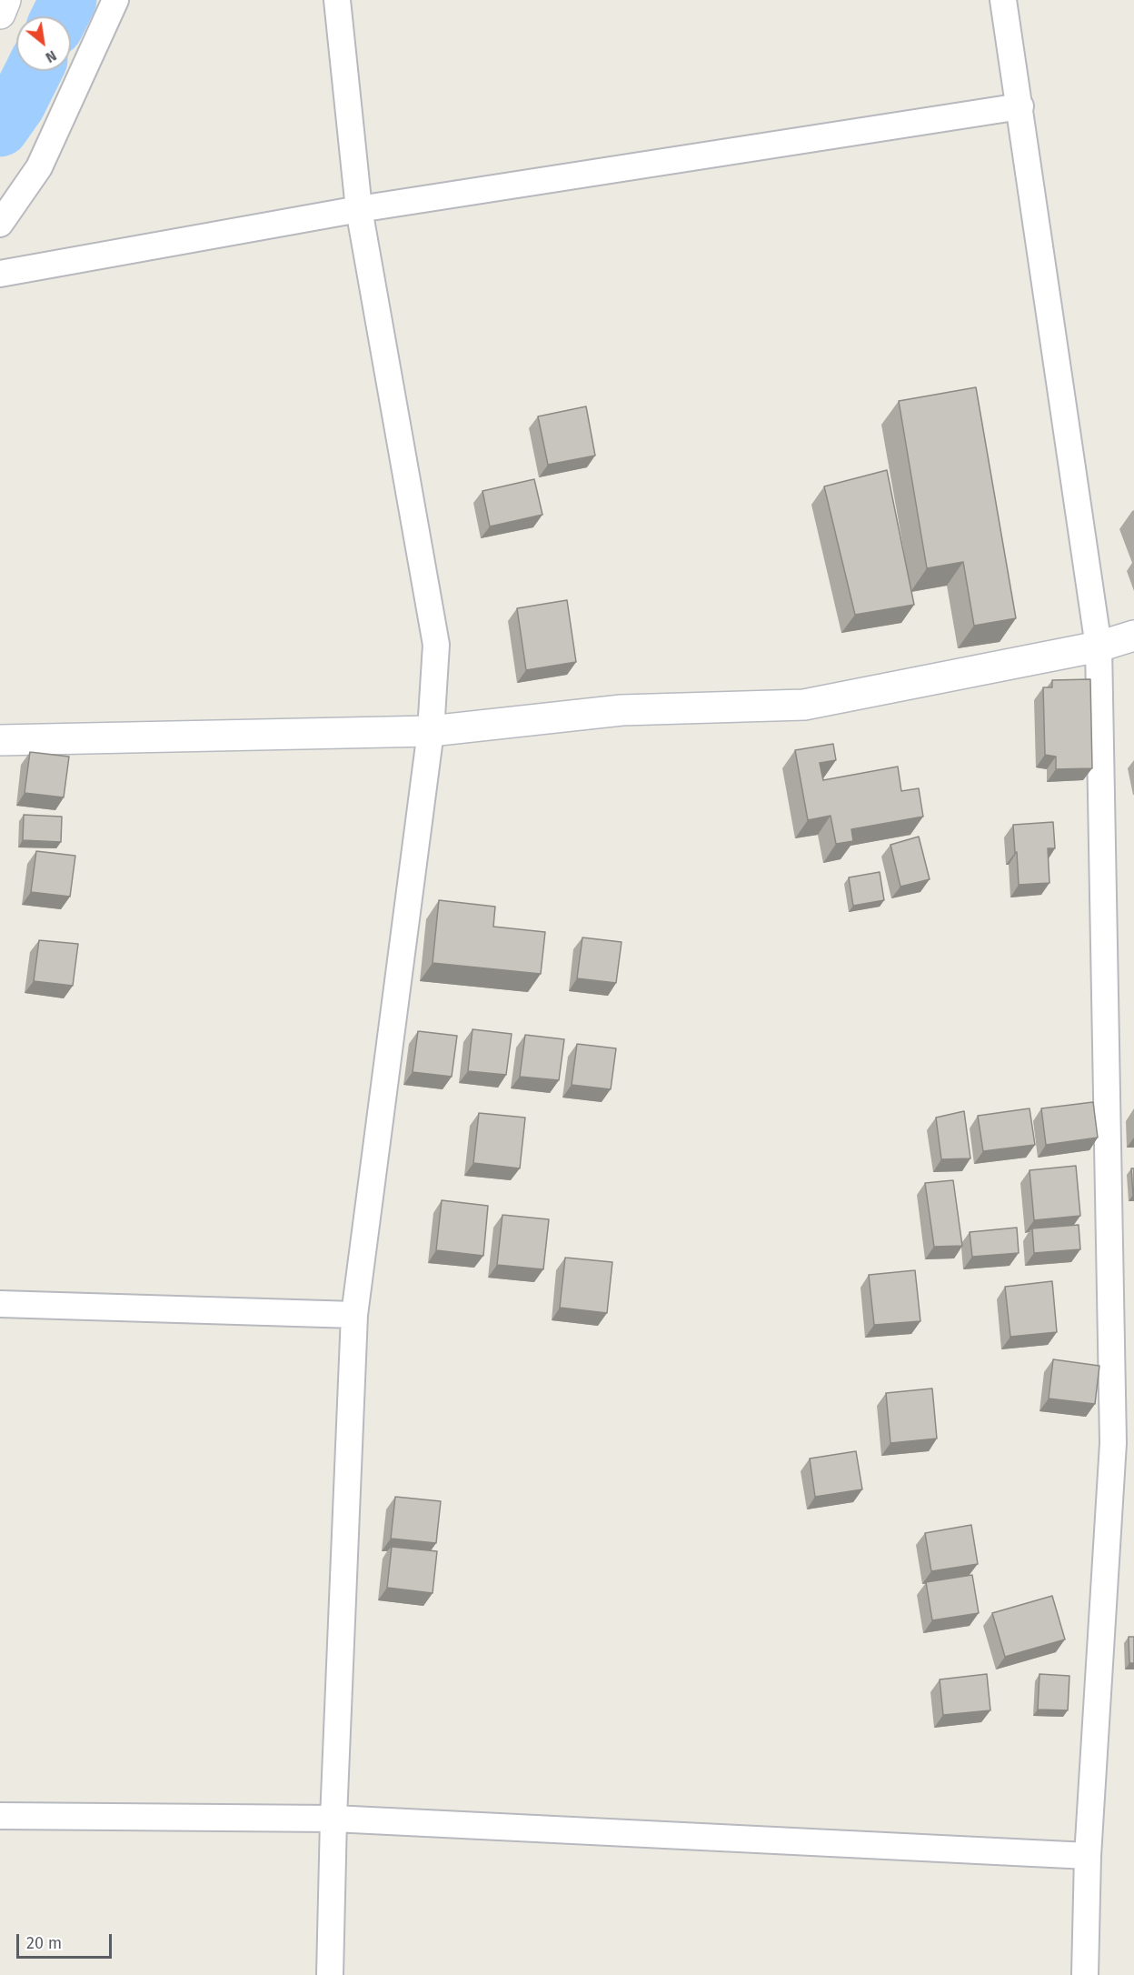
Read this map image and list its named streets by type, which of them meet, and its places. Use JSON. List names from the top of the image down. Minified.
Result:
{"scale_bar":"20 m","north":"bottom right"}
